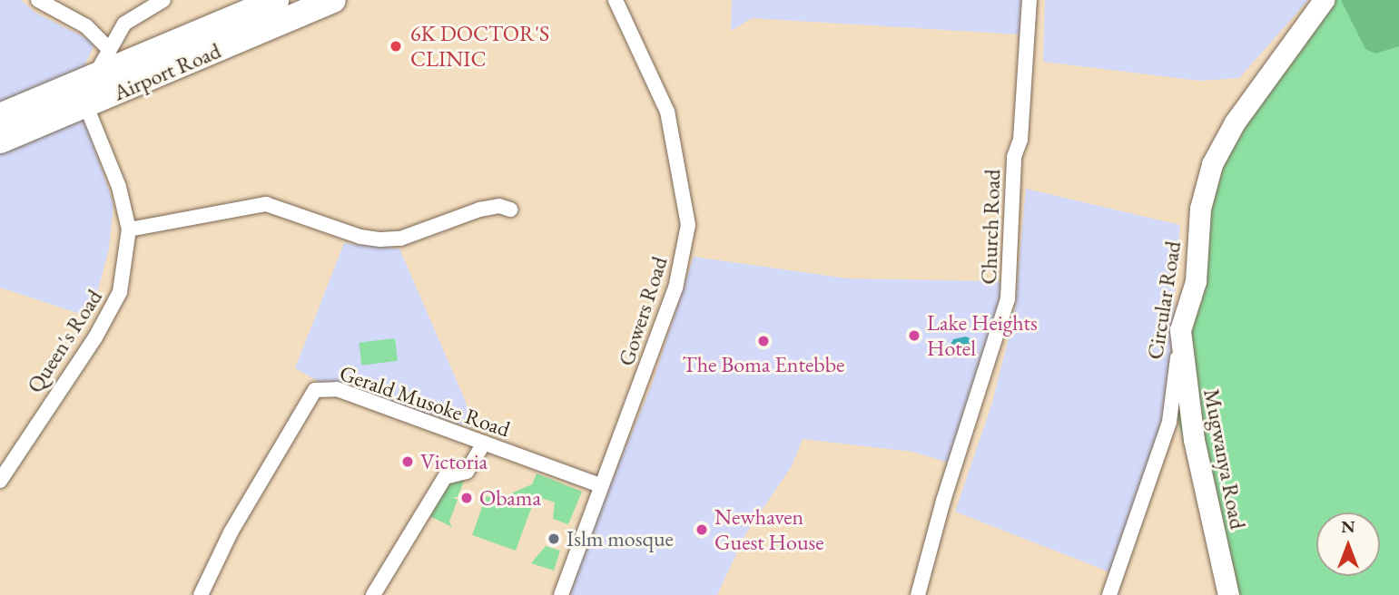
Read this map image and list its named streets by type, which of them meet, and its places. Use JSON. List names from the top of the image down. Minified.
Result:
{"streets":{"highway":["Airport Road"],"street":["Church Road","Circular Road","Gowers Road","Queen's Road","Gerald Musoke Road","Mugwanya Road"]},"crossings":[["Airport Road","Queen's Road"],["Circular Road","Mugwanya Road"],["Gowers Road","Gerald Musoke Road"]],"places":["6K DOCTOR'S CLINIC","Lake Heights Hotel","The Boma Entebbe","Victoria","Obama","Newhaven Guest House","Islm mosque"],"north":"top"}
